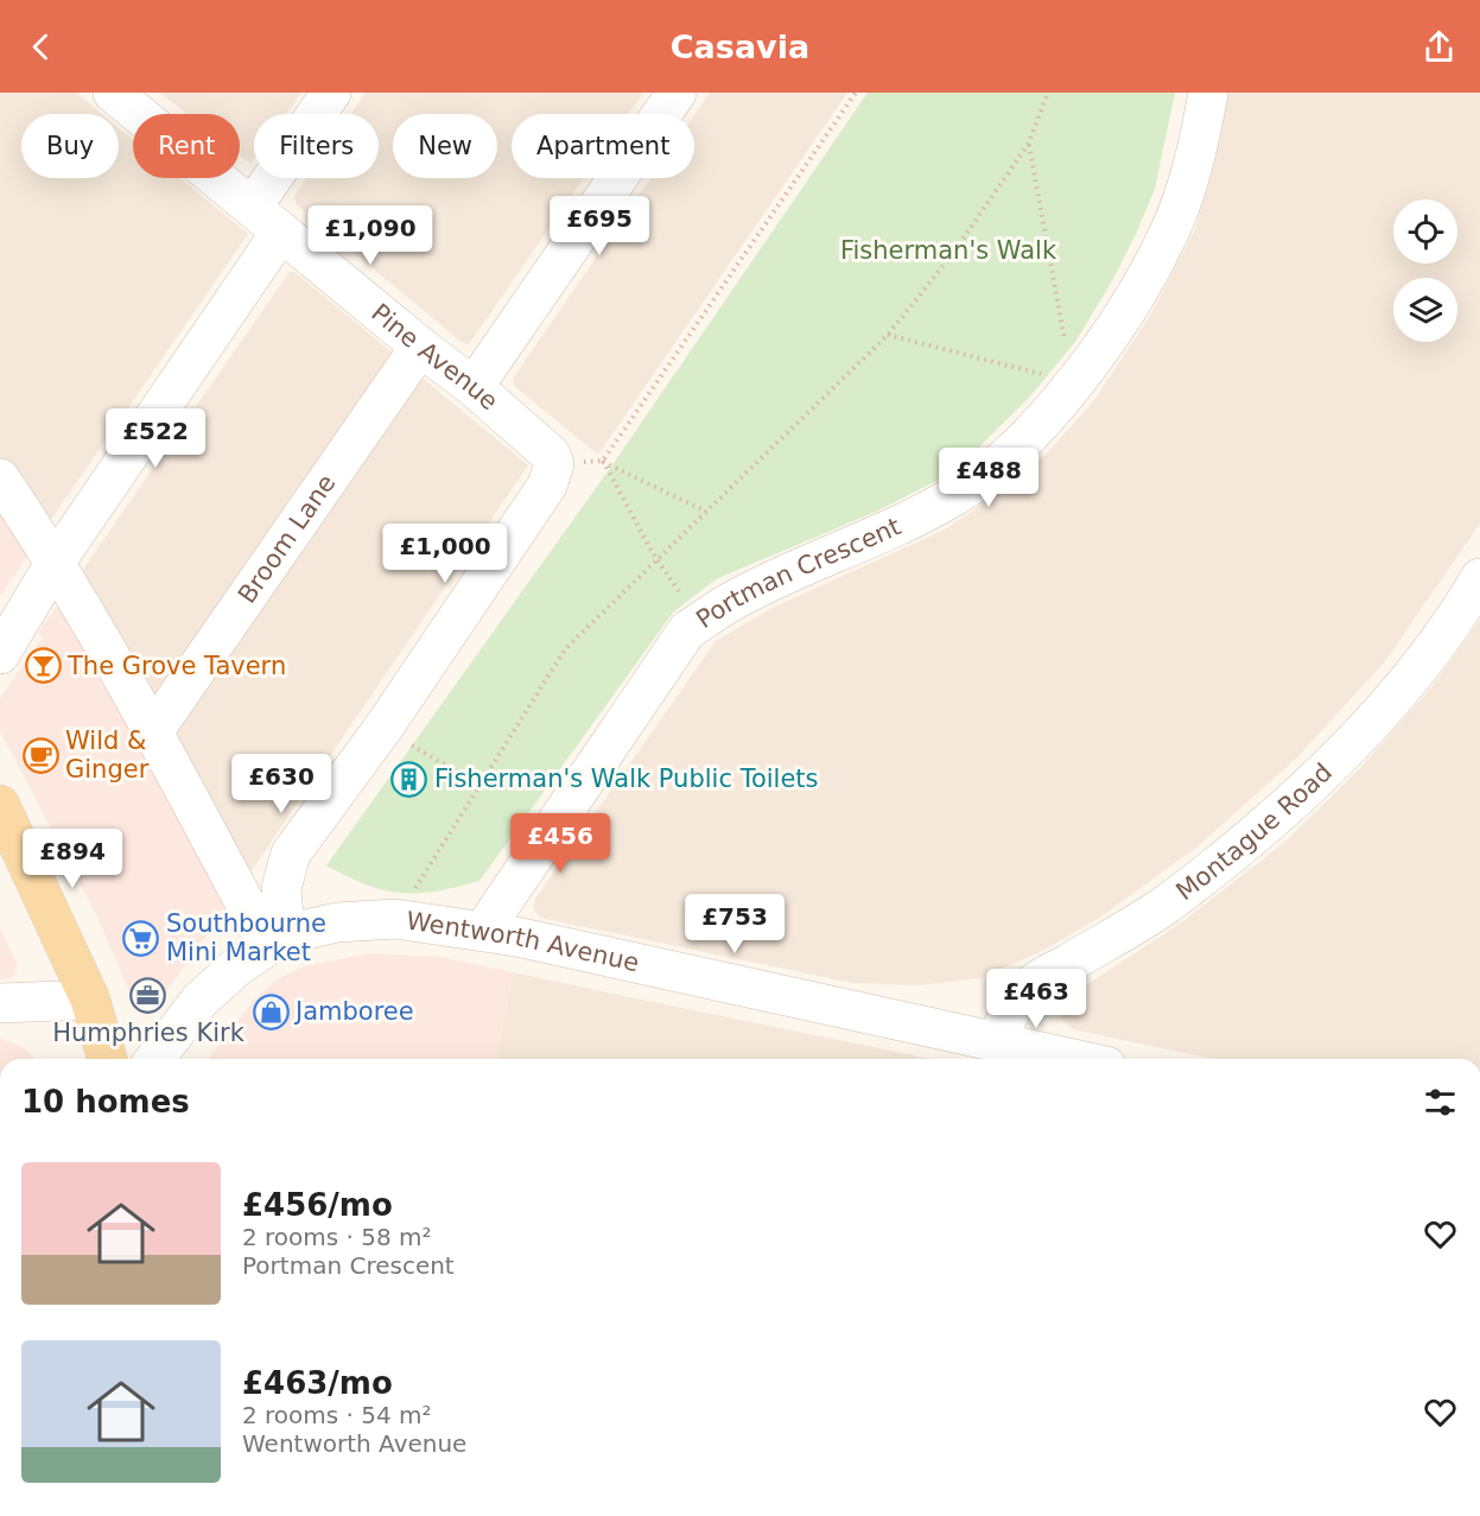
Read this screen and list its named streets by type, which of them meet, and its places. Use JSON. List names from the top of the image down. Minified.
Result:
{"streets":{"street":["Pine Avenue","Broom Lane","Portman Crescent","Montague Road","Wentworth Avenue"]},"crossings":[["Pine Avenue","Broom Lane"],["Portman Crescent","Wentworth Avenue"],["Montague Road","Wentworth Avenue"]],"parks":["Fisherman's Walk"],"places":{"bar":["The Grove Tavern"],"cafe":["Wild & Ginger"],"building":["Fisherman's Walk Public Toilets"],"supermarket":["Southbourne Mini Market"],"office":["Humphries Kirk"],"shop":["Jamboree"]},"page":{"header":"Casavia","chip":["Buy","Rent","Filters","New","Apartment"],"price":["£695","£1,090","£522","£488","£1,000","£630","£456","£894","£753","£463"],"heading":"10 homes","list":[{"name":"£456/mo","note":"2 rooms · 58 m² · Portman Crescent"},{"name":"£463/mo","note":"2 rooms · 54 m² · Wentworth Avenue"}]}}
